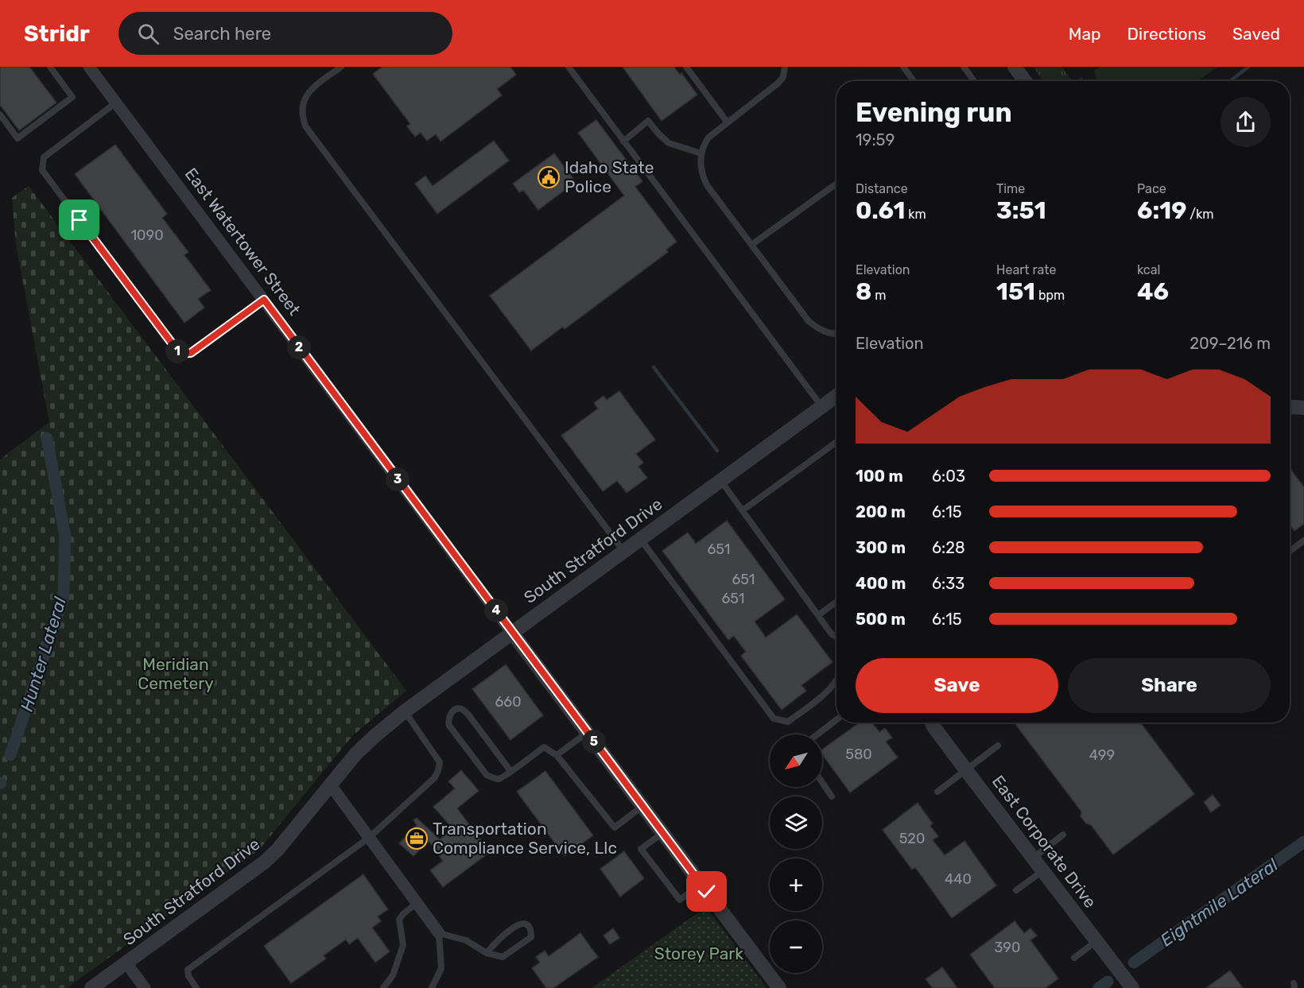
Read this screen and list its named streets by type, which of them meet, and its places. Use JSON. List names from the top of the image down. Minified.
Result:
{"streets":{"street":["East Watertower Street","South Stratford Drive","East Corporate Drive"]},"crossings":[["East Watertower Street","South Stratford Drive"]],"water":["Hunter Lateral","Eightmile Lateral"],"parks":["Meridian Cemetery","Storey Park"],"places":{"public building":["Idaho State Police"],"office":["Transportation Compliance Service, Llc"]},"house_numbers":["1090","651","651","651","660","580","499","520","440","390"],"north":"bottom left","page":{"header":"Stridr","search":"Search here","nav":["Map","Directions","Saved"],"heading":["Evening run","19:59"],"stats":[["Distance","0.61 km"],["Time","3:51"],["Pace","6:19 /km"],["Elevation","8 m"],["Heart rate","151 bpm"],["kcal","46"]],"chart":["Elevation","209–216 m"],"pins":["2","1","3","4","5"],"list":[{"name":"100 m","note":"6:03"},{"name":"200 m","note":"6:15"},{"name":"300 m","note":"6:28"},{"name":"400 m","note":"6:33"},{"name":"500 m","note":"6:15"}],"buttons":["Save","Share"],"map_buttons":["+","−"]}}
